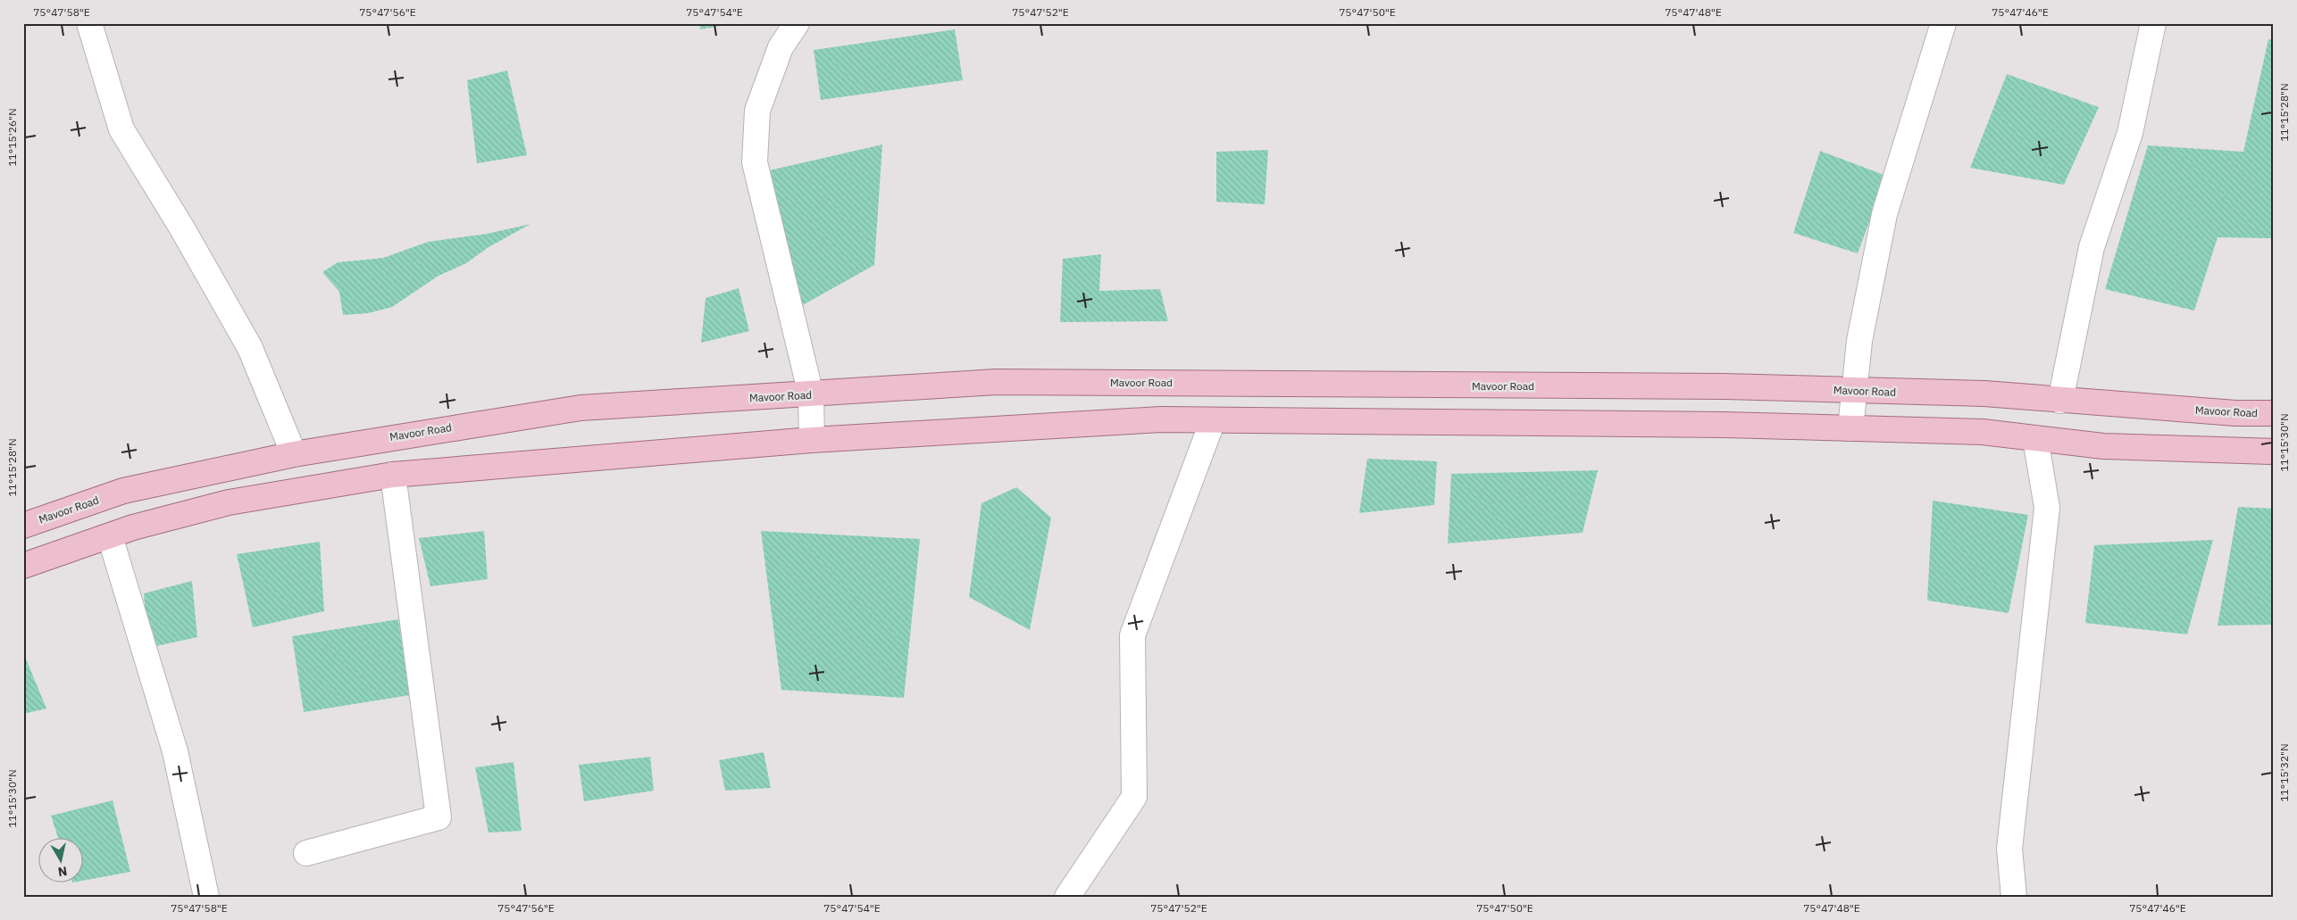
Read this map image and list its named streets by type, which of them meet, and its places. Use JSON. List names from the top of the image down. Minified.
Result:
{"streets":{"main road":["Mavoor Road"]},"north":"bottom","coordinates":["75°47'58\"E","75°47'56\"E","75°47'54\"E","75°47'52\"E","75°47'50\"E","75°47'48\"E","75°47'46\"E","11°15'28\"N","11°15'26\"N","11°15'30\"N","11°15'32\"N"]}
